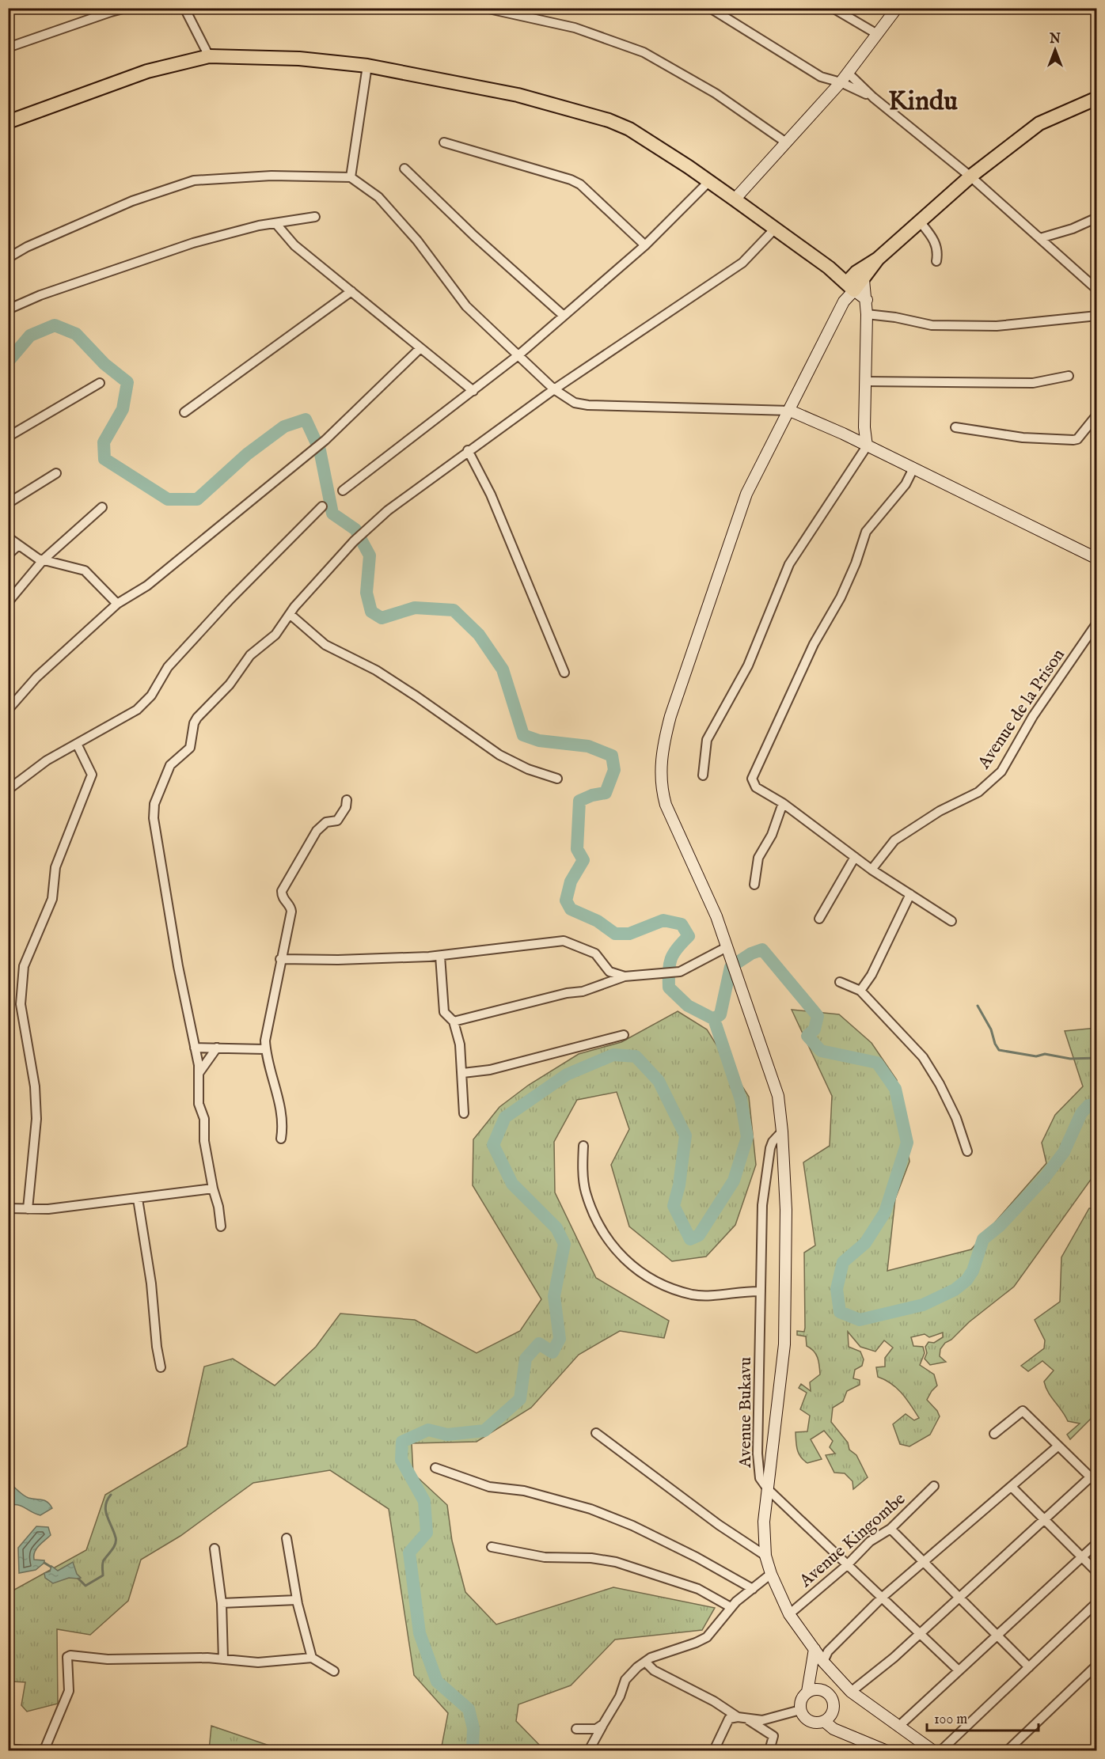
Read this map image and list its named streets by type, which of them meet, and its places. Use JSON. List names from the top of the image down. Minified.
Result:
{"streets":{"street":["Avenue de la Prison","Avenue Bukavu","Avenue Kingombe"]},"crossings":[["Avenue Bukavu","Avenue Kingombe"]],"districts":["Kindu"],"scale_bar":"100 m","north":"top"}
